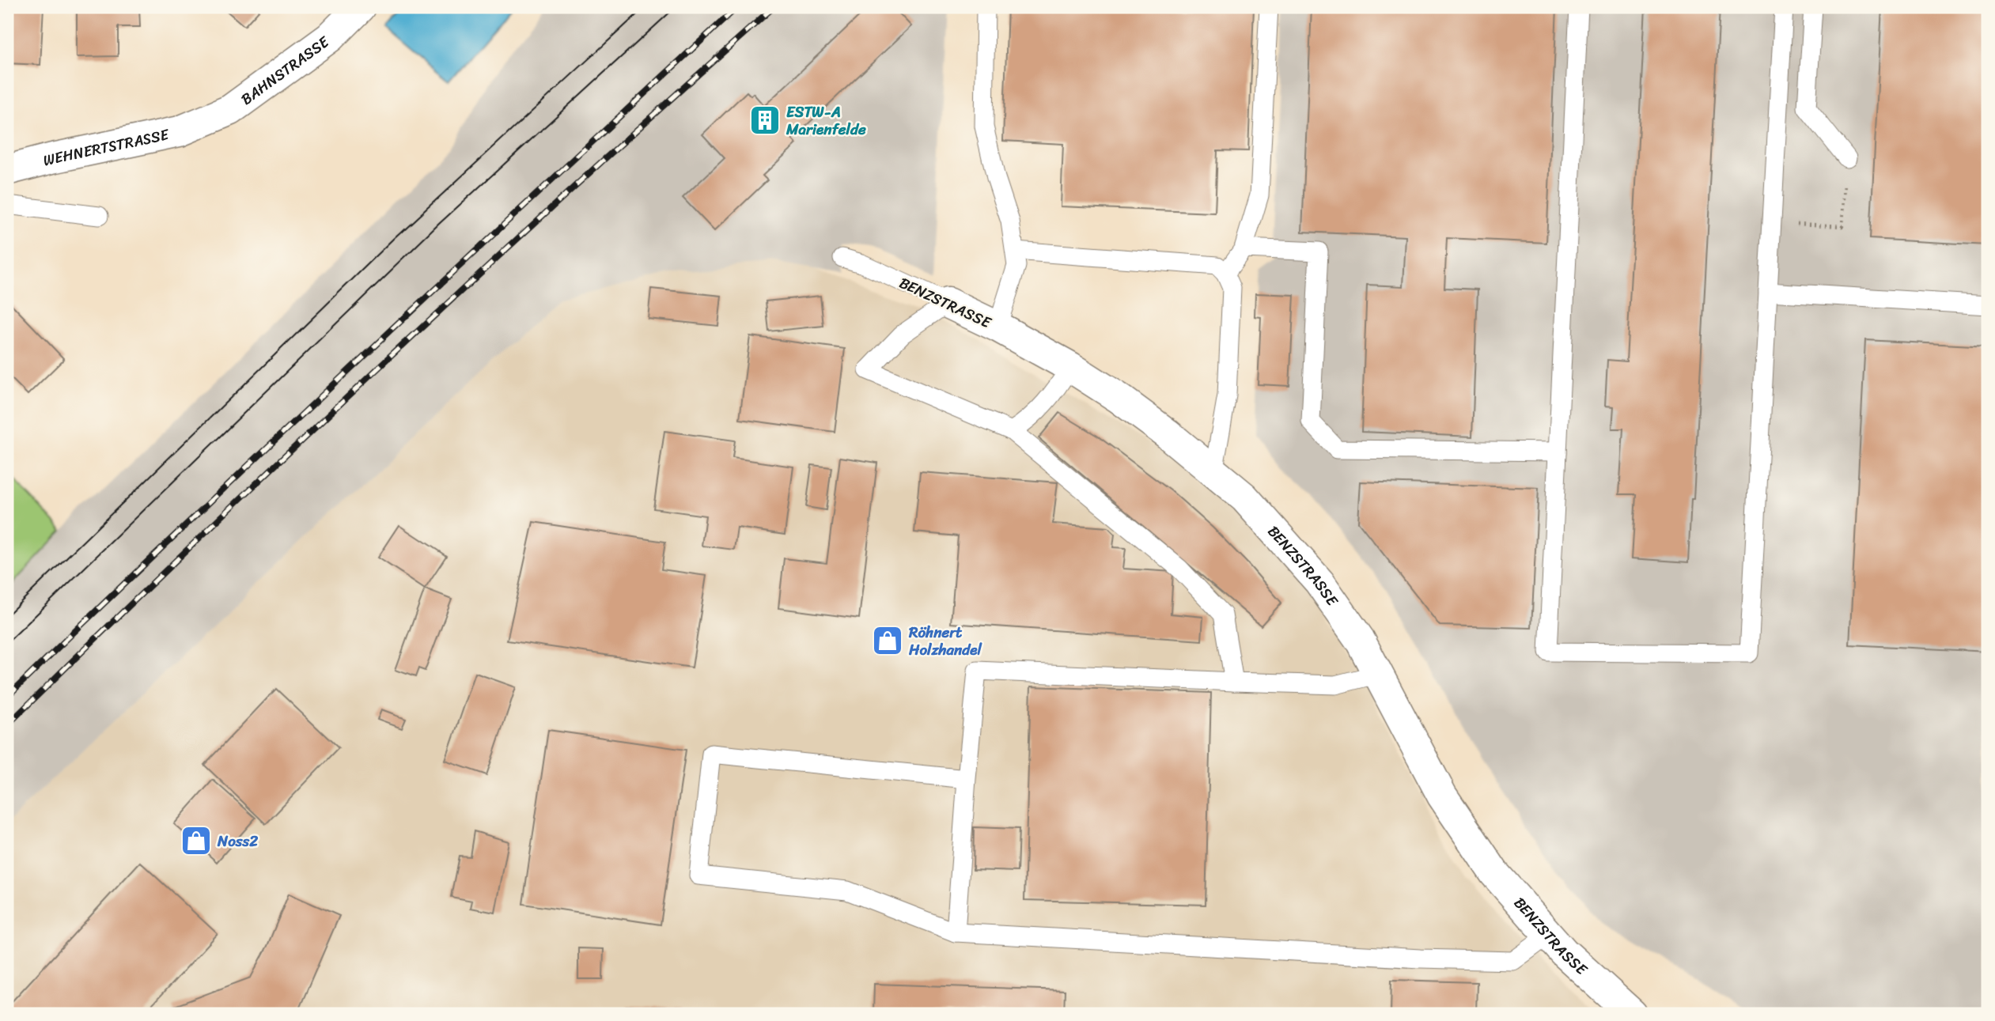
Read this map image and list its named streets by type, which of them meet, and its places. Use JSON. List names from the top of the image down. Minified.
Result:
{"streets":{"street":["BAHNSTRASSE","WEHNERTSTRASSE","BENZSTRASSE"]},"crossings":[["BAHNSTRASSE","WEHNERTSTRASSE"]],"places":{"building":["ESTW-A Marienfelde"],"shop":["Röhnert Holzhandel","Noss2"]}}
